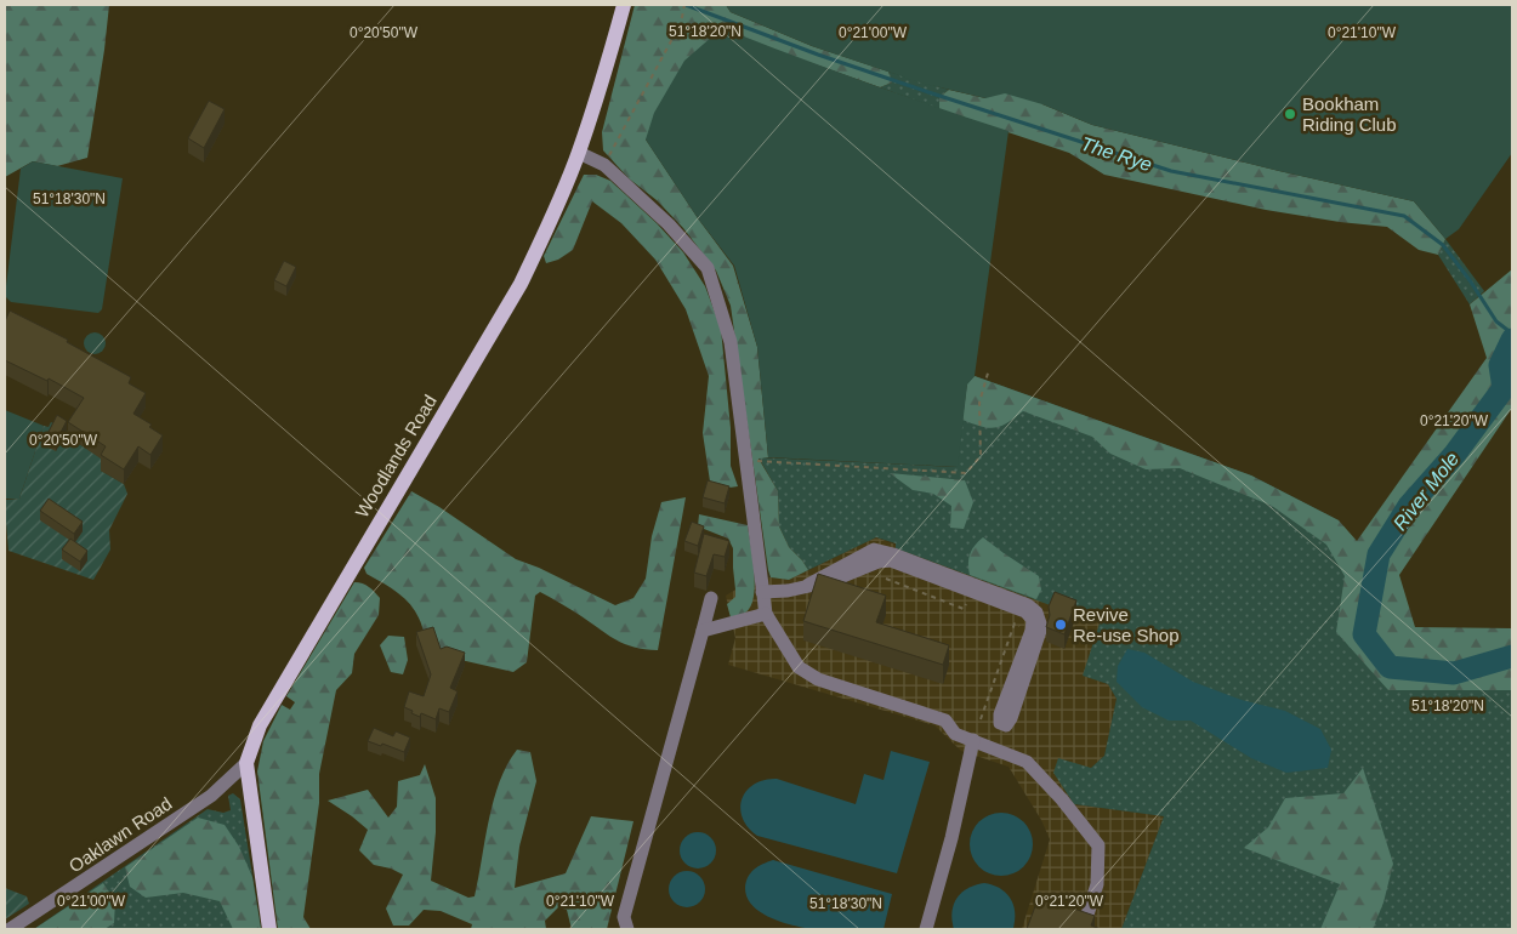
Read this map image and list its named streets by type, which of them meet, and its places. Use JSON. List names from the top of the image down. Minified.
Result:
{"streets":{"main road":["Woodlands Road"],"street":["Oaklawn Road"]},"crossings":[["Woodlands Road","Oaklawn Road"]],"water":["The Rye","River Mole"],"places":["Bookham Riding Club","Revive Re-use Shop"],"coordinates":["51°18'20\"N","0°20'50\"W","0°21'00\"W","0°21'10\"W","51°18'30\"N","0°21'20\"W"]}
